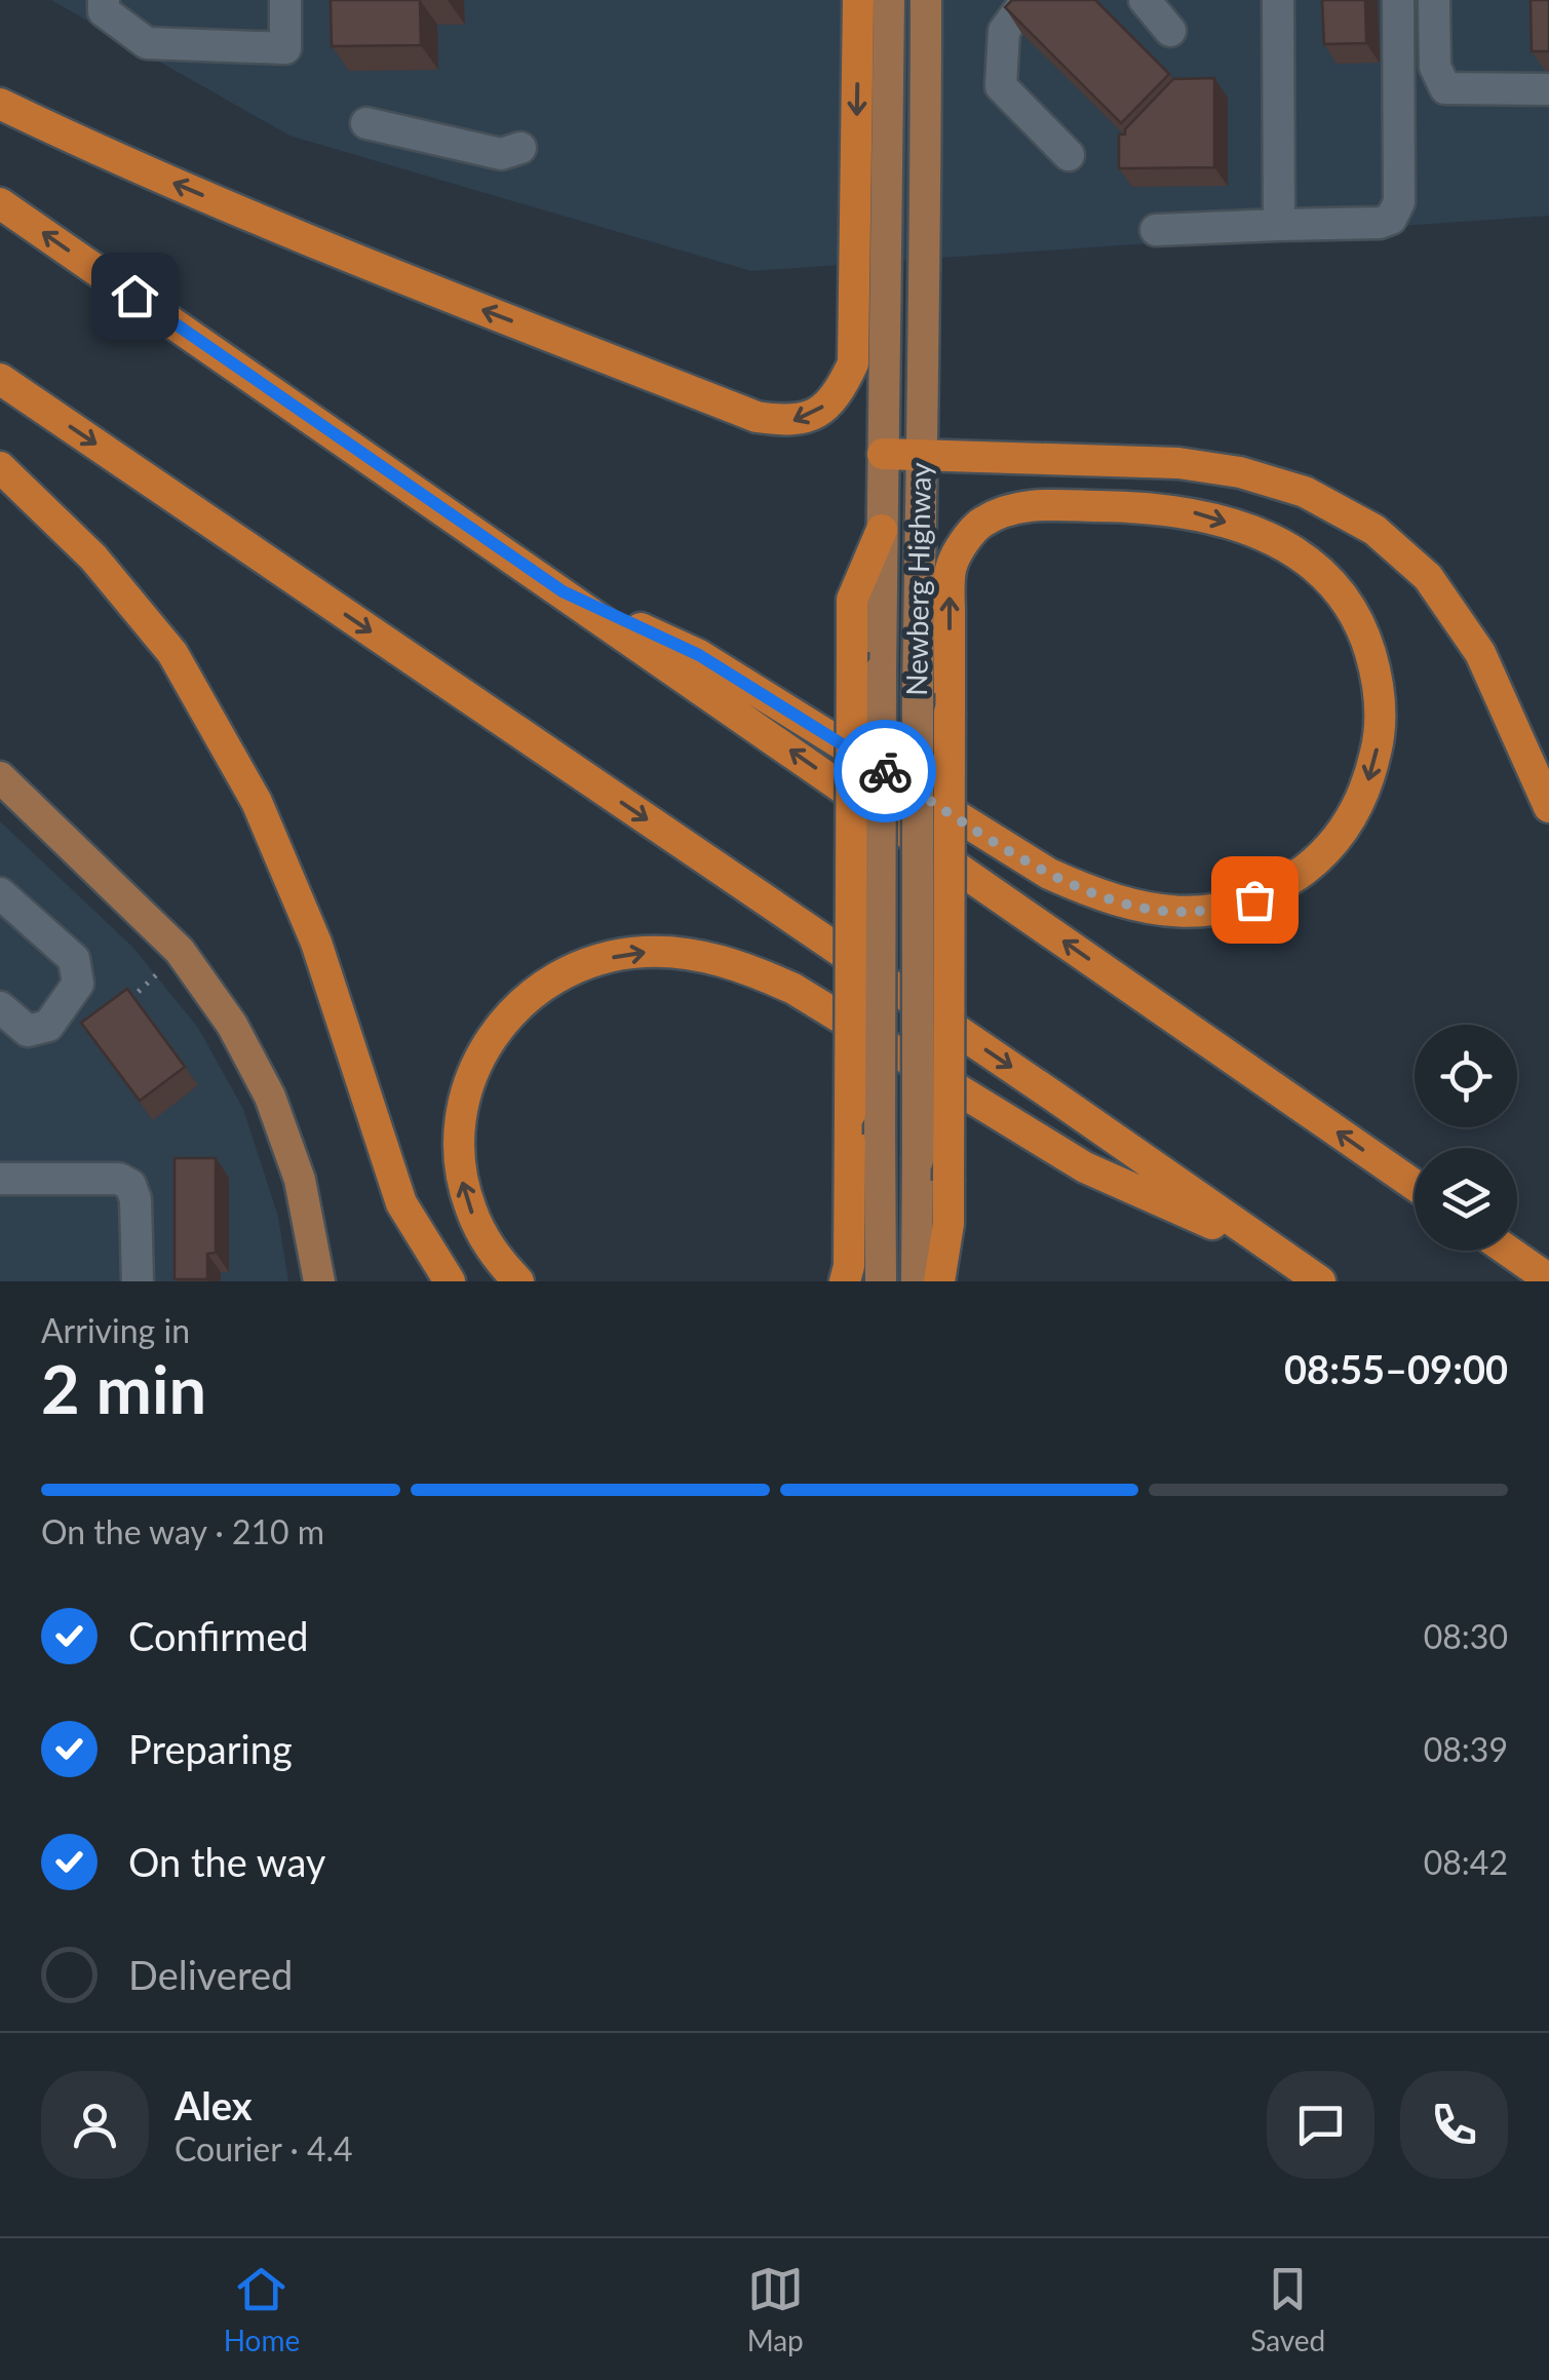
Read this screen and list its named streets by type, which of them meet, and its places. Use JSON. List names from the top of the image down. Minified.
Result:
{"streets":{"main road":["Newberg Highway"]},"page":{"heading":["2 min","Arriving in","08:55–09:00"],"panel":["Alex","Courier · 4.4"],"bar":"On the way · 210 m","list":[["Confirmed","08:30"],["Preparing","08:39"],["On the way","08:42"],"Delivered"],"tabs":["Home","Map","Saved"]}}
